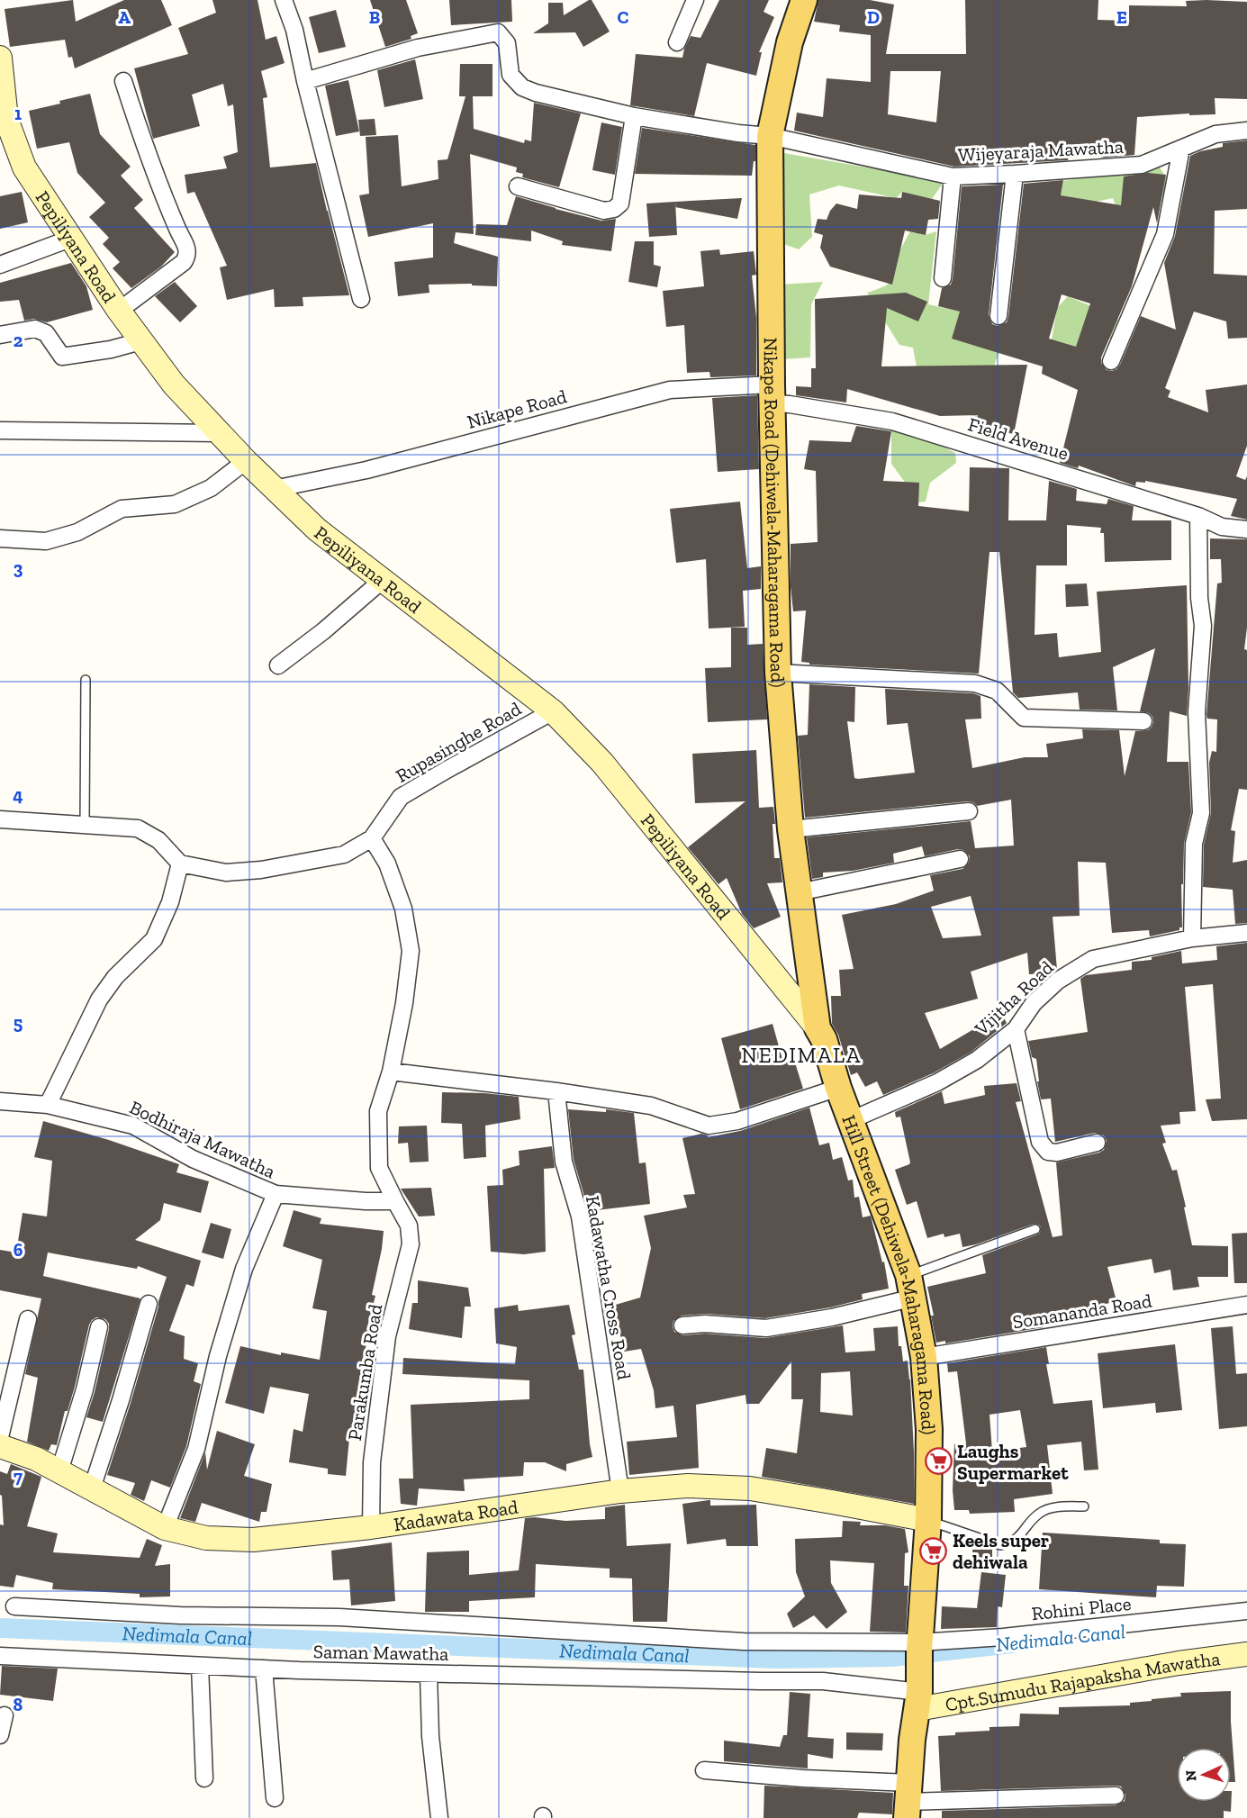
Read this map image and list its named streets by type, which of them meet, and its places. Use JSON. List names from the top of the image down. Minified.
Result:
{"streets":{"main road":["Pepiliyana Road","Nikape Road (Dehiwela-Maharagama Road)","Hill Street (Dehiwela-Maharagama Road)","Kadawata Road","Cpt.Sumudu Rajapaksha Mawatha"],"street":["Wijeyaraja Mawatha","Nikape Road","Field Avenue","Rupasinghe Road","Vijitha Road","Bodhiraja Mawatha","Kadawatha Cross Road","Somananda Road","Parakumba Road","Rohini Place","Saman Mawatha"]},"crossings":[["Wijeyaraja Mawatha","Nikape Road (Dehiwela-Maharagama Road)"],["Pepiliyana Road","Nikape Road"],["Pepiliyana Road","Nikape Road (Dehiwela-Maharagama Road)"],["Pepiliyana Road","Rupasinghe Road"],["Pepiliyana Road","Hill Street (Dehiwela-Maharagama Road)"],["Nikape Road","Field Avenue"],["Nikape Road","Nikape Road (Dehiwela-Maharagama Road)"],["Field Avenue","Nikape Road (Dehiwela-Maharagama Road)"],["Nikape Road (Dehiwela-Maharagama Road)","Hill Street (Dehiwela-Maharagama Road)"],["Vijitha Road","Hill Street (Dehiwela-Maharagama Road)"],["Bodhiraja Mawatha","Parakumba Road"],["Hill Street (Dehiwela-Maharagama Road)","Somananda Road"],["Hill Street (Dehiwela-Maharagama Road)","Kadawata Road"],["Hill Street (Dehiwela-Maharagama Road)","Rohini Place"],["Hill Street (Dehiwela-Maharagama Road)","Saman Mawatha"],["Hill Street (Dehiwela-Maharagama Road)","Cpt.Sumudu Rajapaksha Mawatha"],["Kadawatha Cross Road","Kadawata Road"],["Parakumba Road","Kadawata Road"],["Saman Mawatha","Cpt.Sumudu Rajapaksha Mawatha"]],"districts":["NEDIMALA"],"water":["Nedimala Canal"],"places":{"supermarket":["Laughs Supermarket","Keels super dehiwala"]},"north":"left","grid":{"columns":["A","B","C","D","E"],"rows":["1","2","3","4","5","6","7","8"]}}
